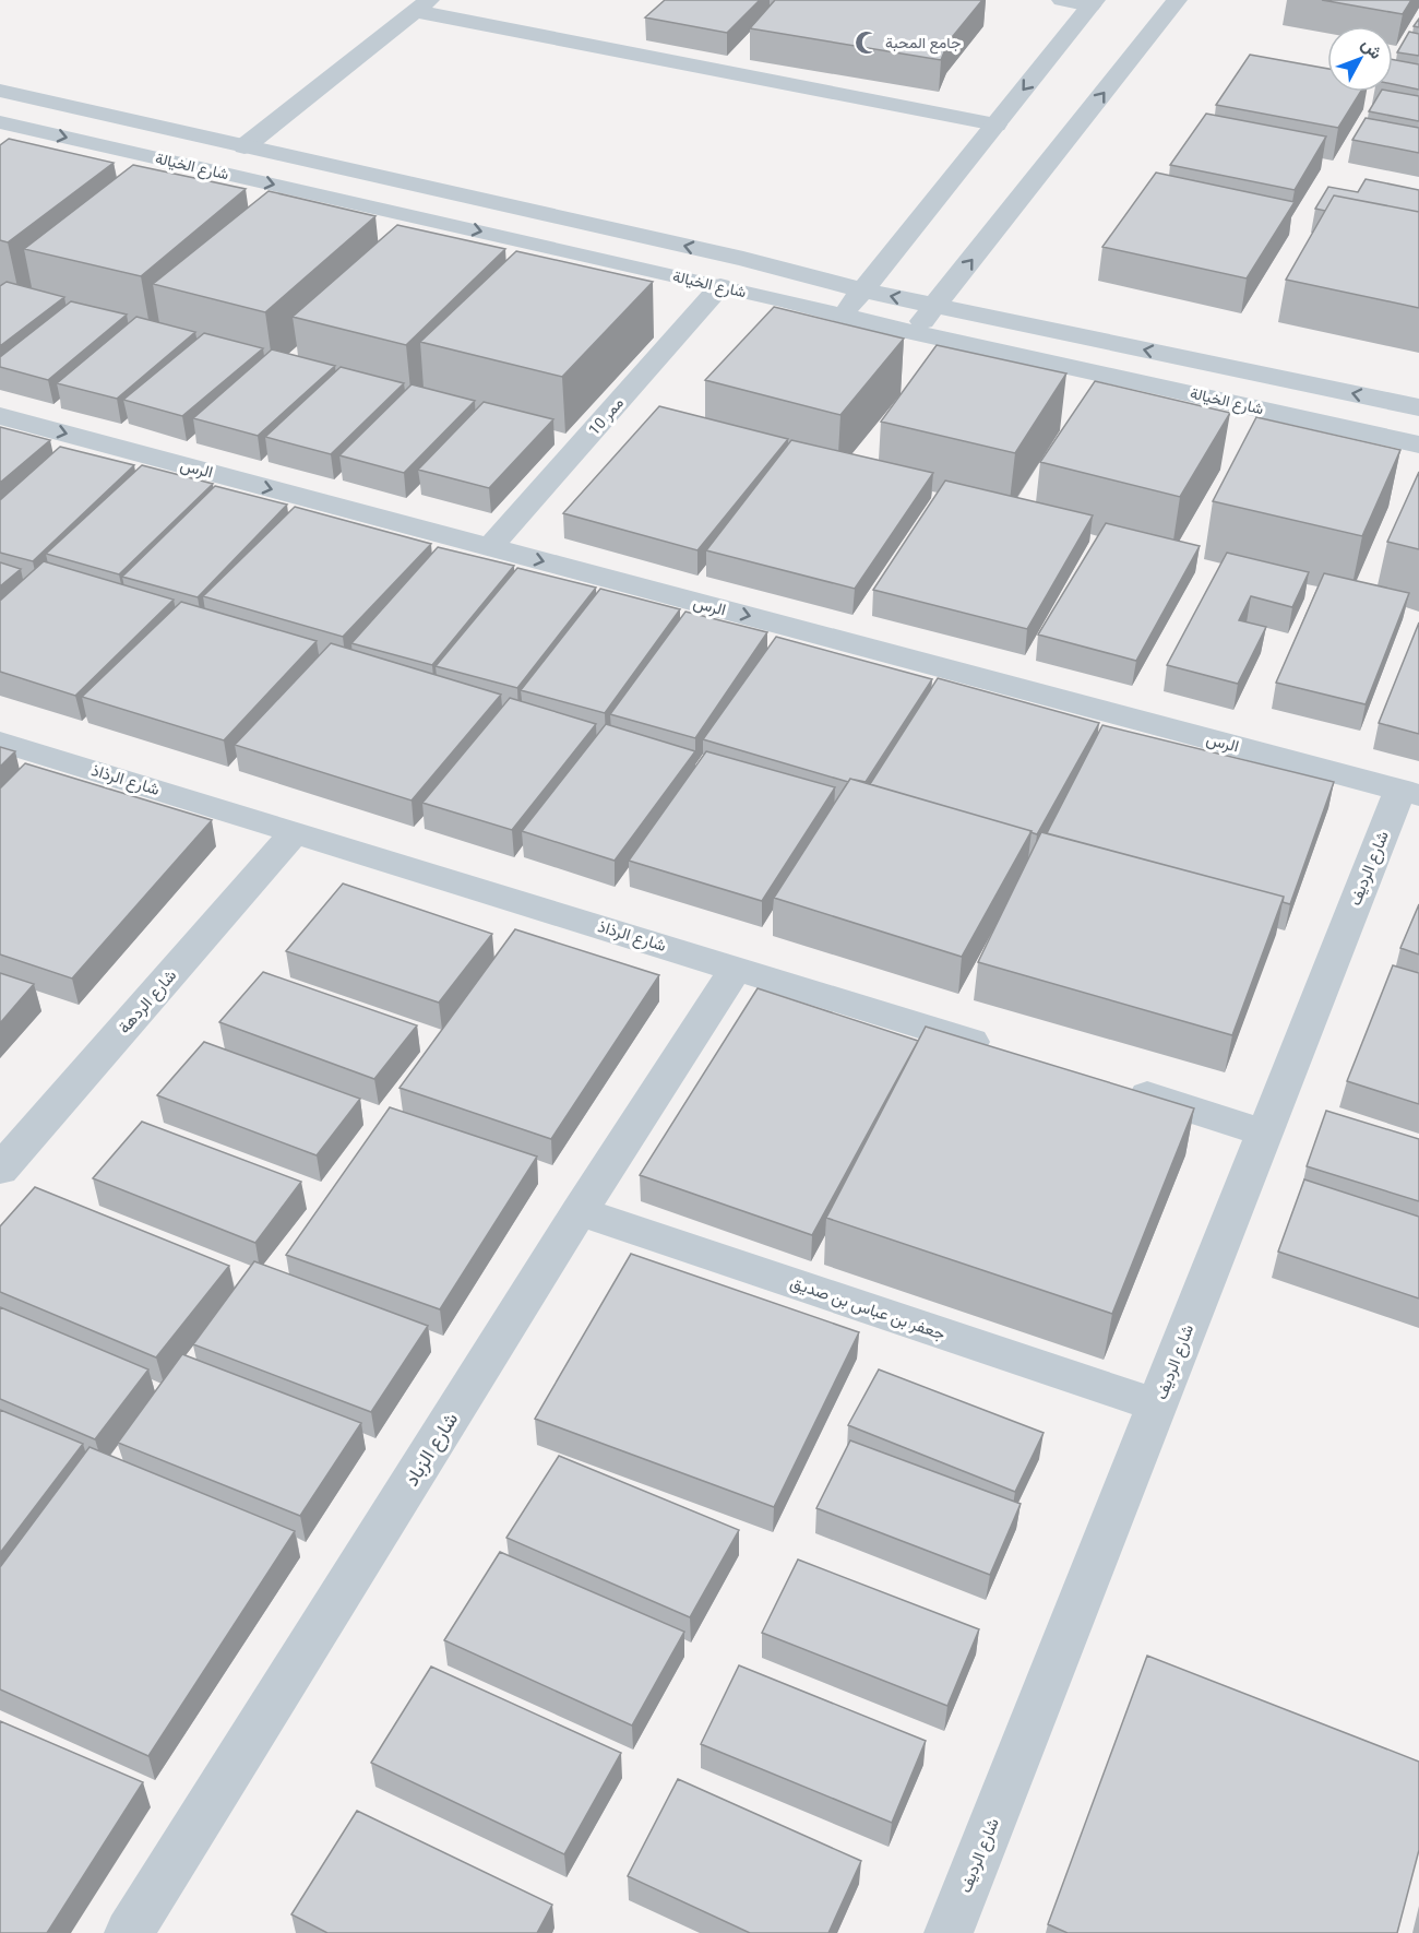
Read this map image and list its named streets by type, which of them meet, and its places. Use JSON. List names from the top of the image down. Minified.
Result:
{"streets":{"street":["شارع الخيالة","ممر 10","الرس","شارع الرذاذ","شارع الرديف","شارع الردهة","جعفر بن عباس بن صديق","شارع الزباد"]},"crossings":[["شارع الخيالة","ممر 10"],["ممر 10","الرس"],["الرس","شارع الرديف"],["شارع الرذاذ","شارع الردهة"],["شارع الرذاذ","شارع الزباد"],["شارع الرديف","جعفر بن عباس بن صديق"],["جعفر بن عباس بن صديق","شارع الزباد"]],"one_way":["الرس"],"places":{"mosque":["جامع المحبة"]},"north":"top right"}
